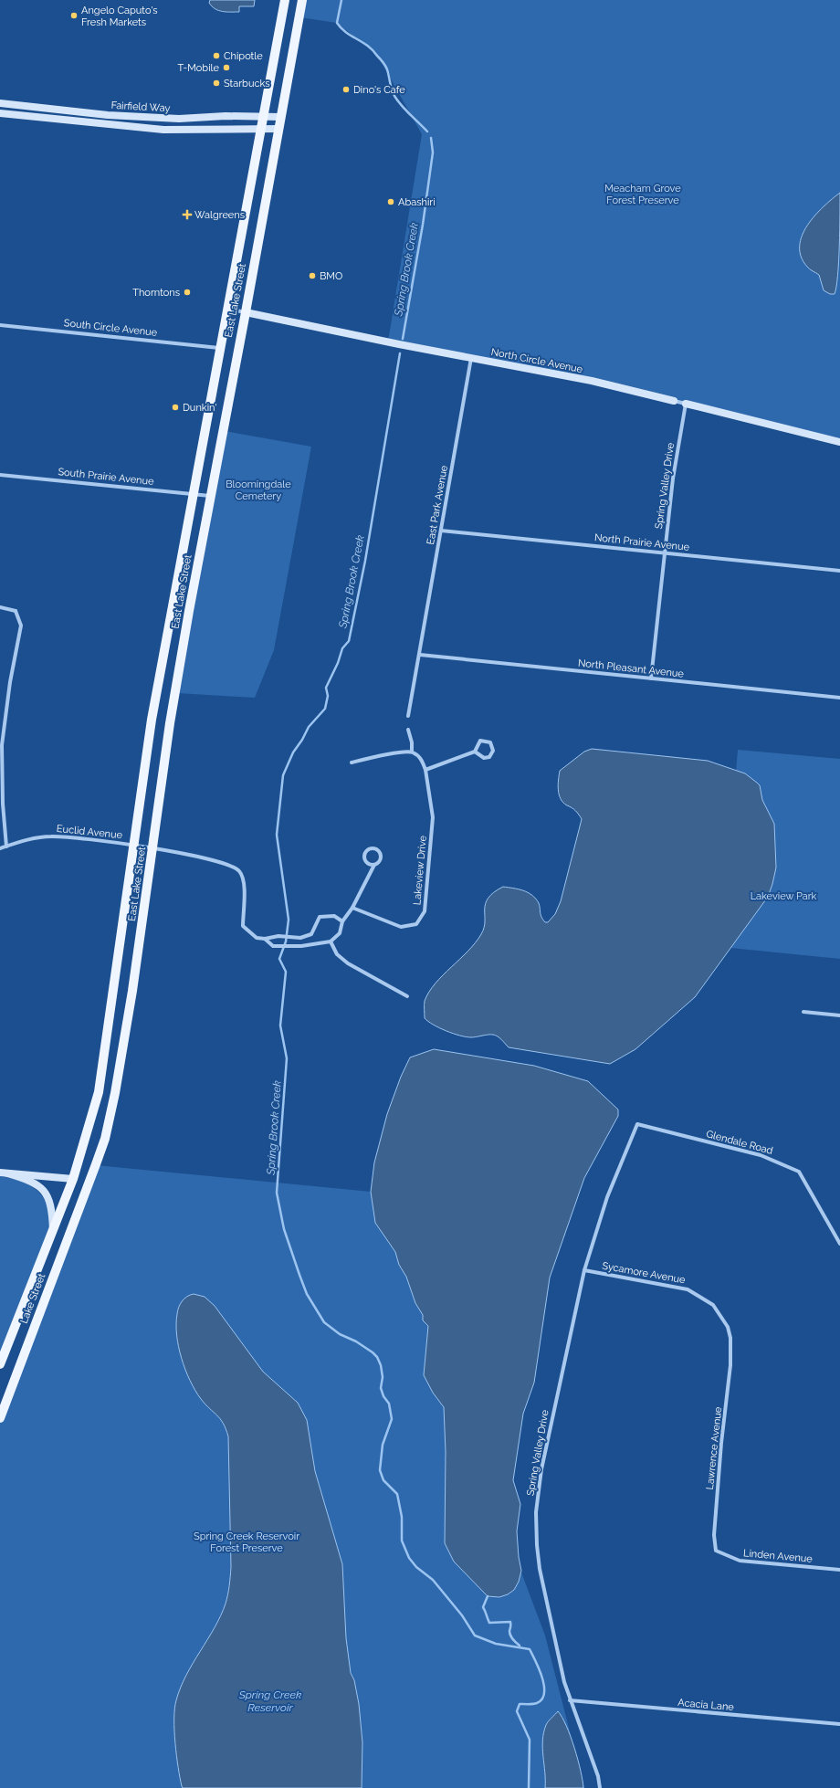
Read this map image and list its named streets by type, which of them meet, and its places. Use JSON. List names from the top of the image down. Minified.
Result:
{"streets":{"main road":["East Lake Street","Lake Street"],"street":["Fairfield Way","South Circle Avenue","North Circle Avenue","South Prairie Avenue","Spring Valley Drive","East Park Avenue","North Prairie Avenue","North Pleasant Avenue","Euclid Avenue","Lakeview Drive","Glendale Road","Sycamore Avenue","Lawrence Avenue","Linden Avenue","Acacia Lane"]},"crossings":[["Fairfield Way","East Lake Street"],["East Lake Street","South Circle Avenue"],["East Lake Street","North Circle Avenue"],["East Lake Street","South Prairie Avenue"],["East Lake Street","Euclid Avenue"],["East Lake Street","Lake Street"],["North Circle Avenue","Spring Valley Drive"],["North Circle Avenue","East Park Avenue"],["Spring Valley Drive","North Prairie Avenue"],["Spring Valley Drive","North Pleasant Avenue"],["Spring Valley Drive","Glendale Road"],["Spring Valley Drive","Sycamore Avenue"],["Spring Valley Drive","Acacia Lane"],["East Park Avenue","North Prairie Avenue"],["East Park Avenue","North Pleasant Avenue"],["Sycamore Avenue","Lawrence Avenue"],["Lawrence Avenue","Linden Avenue"]],"water":["Spring Brook Creek","Spring Creek Reservoir"],"parks":["Meacham Grove Forest Preserve","Bloomingdale Cemetery","Lakeview Park","Spring Creek Reservoir Forest Preserve"],"places":{"other":["Angelo Caputo's Fresh Markets","Chipotle","T-Mobile","Starbucks","Dino's Cafe","Abashiri","BMO","Thorntons","Dunkin'"],"health":["Walgreens"]}}
